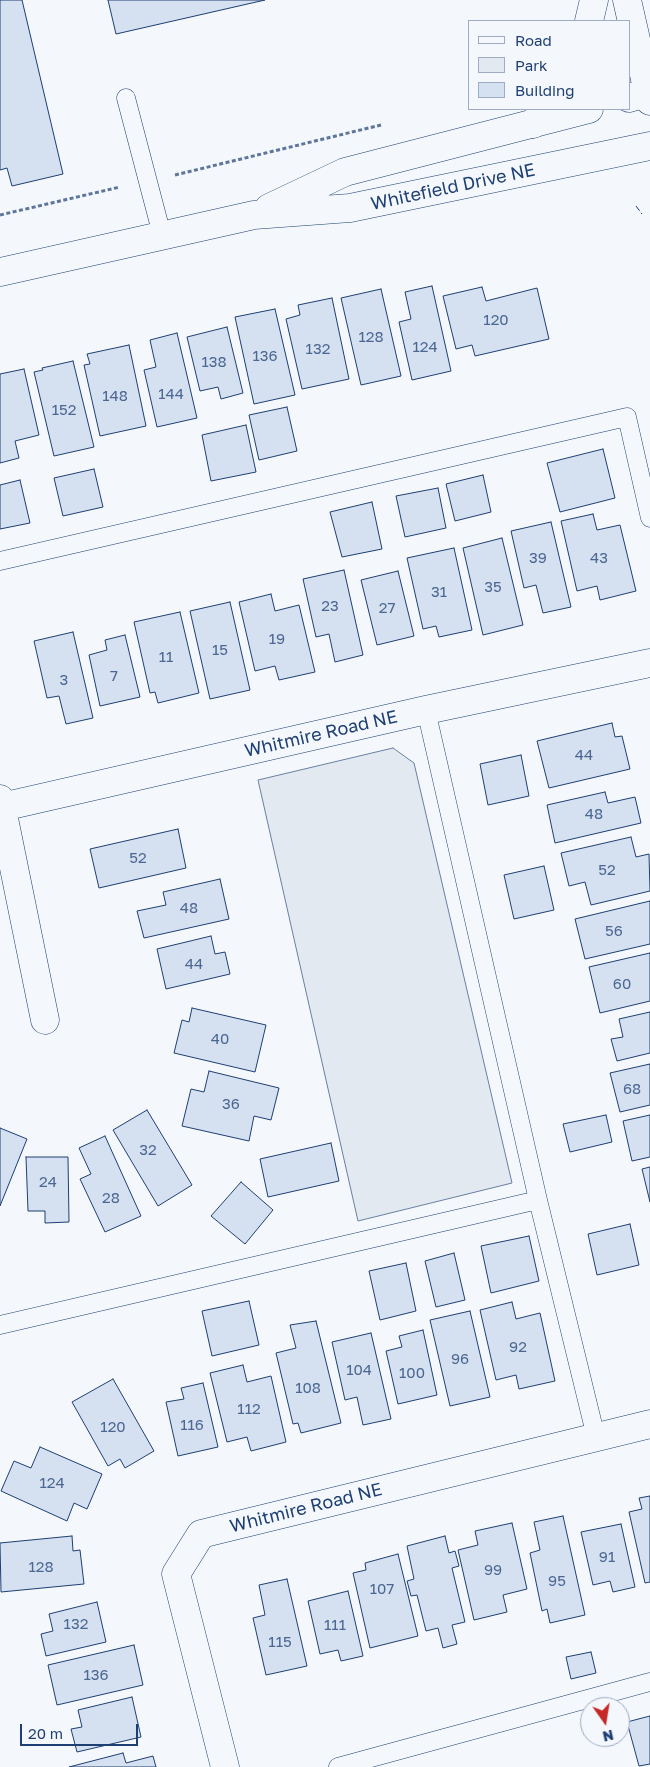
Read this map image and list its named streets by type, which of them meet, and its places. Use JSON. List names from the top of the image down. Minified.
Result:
{"streets":{"street":["Whitefield Drive NE","Whitmire Road NE"]},"house_numbers":["120","128","124","132","136","138","144","148","152","39","43","35","31","23","27","19","15","11","7","3","44","48","52","52","48","56","44","60","40","68","36","32","24","28","92","96","104","100","108","112","116","120","124","91","128","99","95","107","132","111","115","136"],"legend":["Road","Park","Building"],"scale_bar":"20 m","north":"bottom"}
